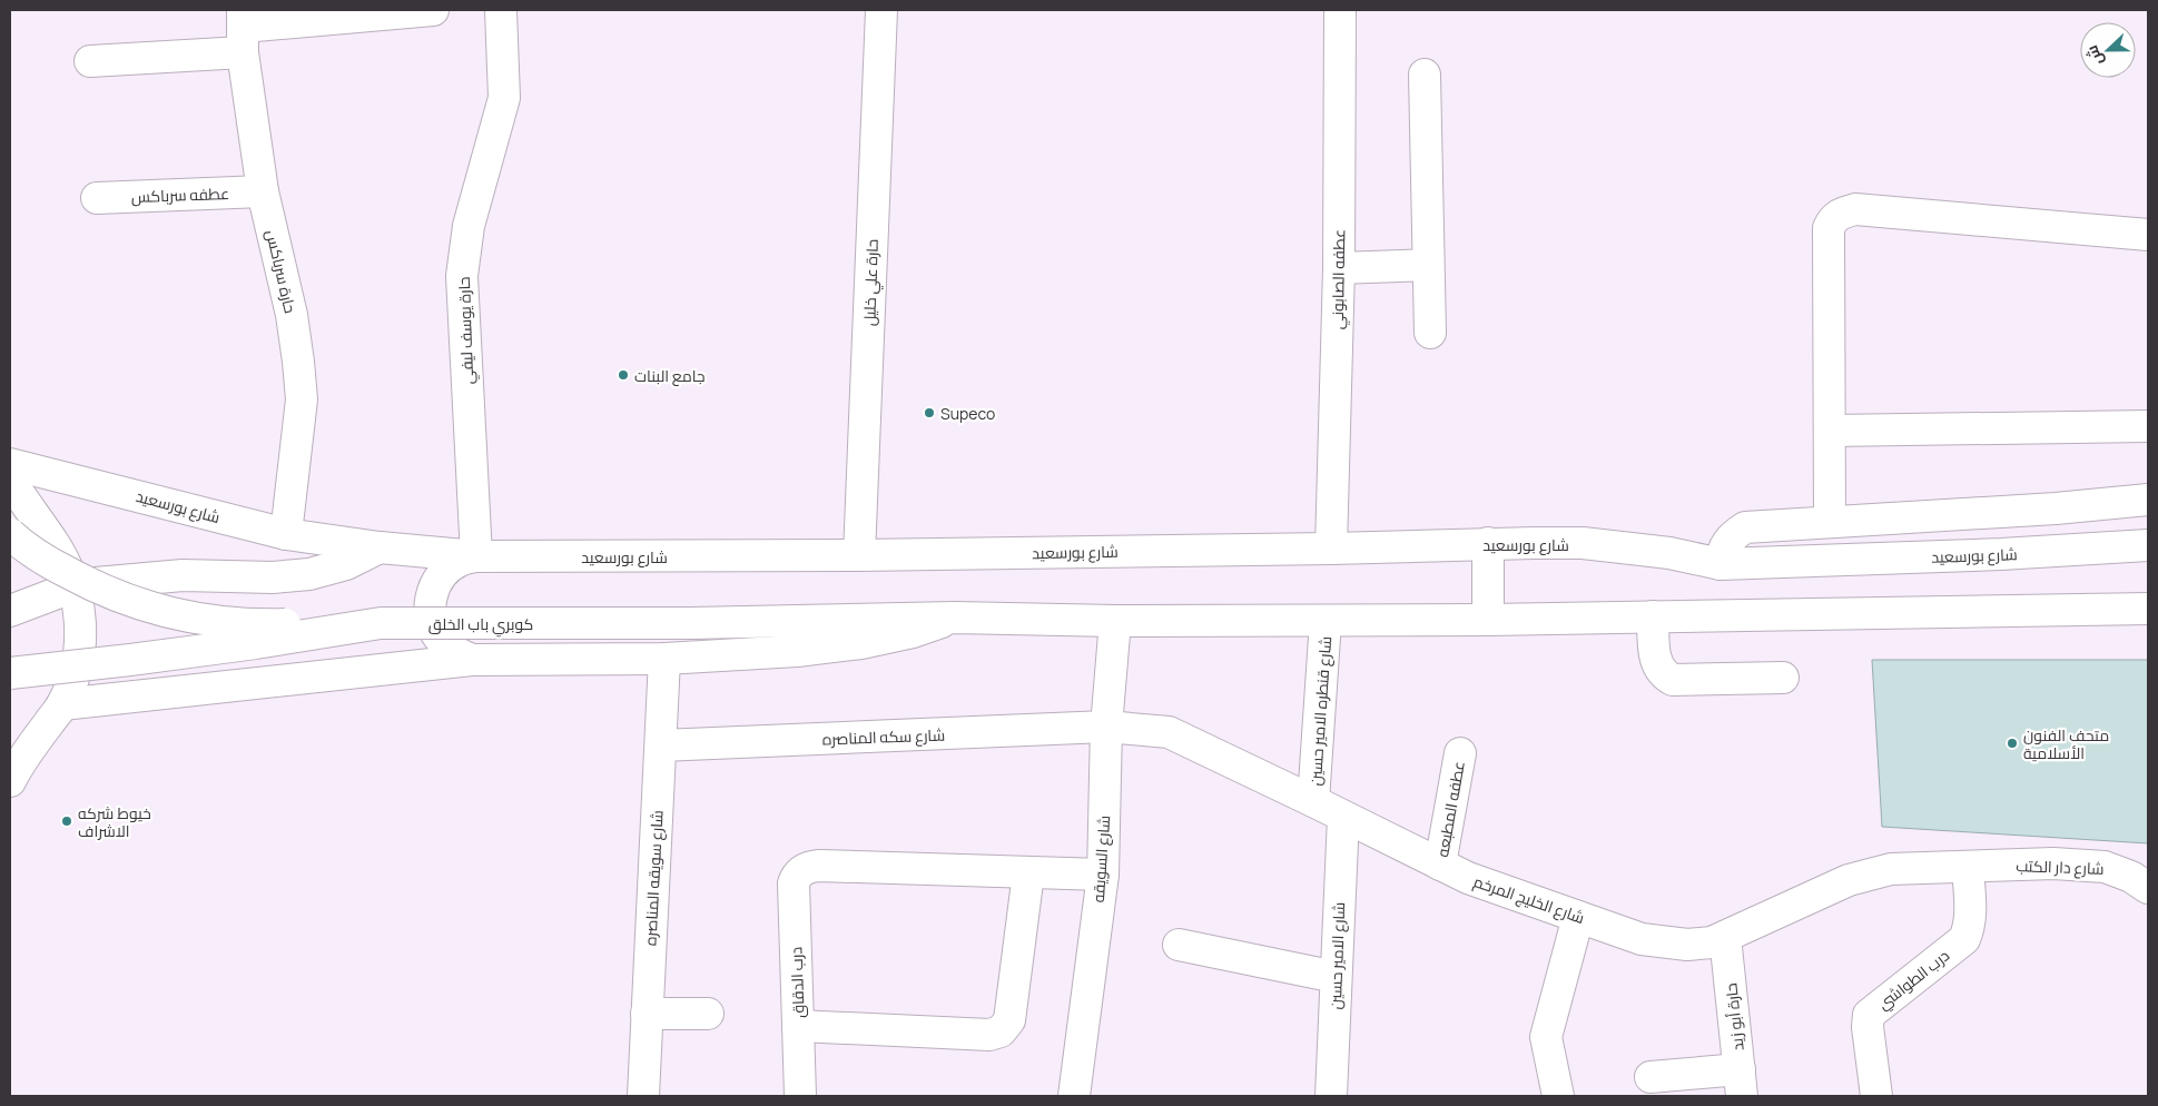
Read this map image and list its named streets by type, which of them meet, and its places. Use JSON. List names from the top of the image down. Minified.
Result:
{"streets":{"street":["عطفه سرباكس","حارة سرباكس","عطفه الصابوني","حارة علي خليل","حارة يوسف ليفي","شارع بورسعيد","كوبري باب الخلق","شارع قنطره الامير حسين","شارع سكه المناصره","عطفه المطبعه","شارع السويقه","شارع دار الكتب","شارع سويقه المناصره","شارع الخليج المرخم","شارع الامير حسين","درب الطواشي","درب الدقاق","حارة أبو زيد"]},"crossings":[["عطفه سرباكس","حارة سرباكس"],["حارة سرباكس","شارع بورسعيد"],["عطفه الصابوني","شارع بورسعيد"],["حارة علي خليل","شارع بورسعيد"],["حارة يوسف ليفي","شارع بورسعيد"],["شارع قنطره الامير حسين","شارع الخليج المرخم"],["شارع سكه المناصره","شارع السويقه"],["شارع سكه المناصره","شارع سويقه المناصره"],["شارع سكه المناصره","شارع الخليج المرخم"],["عطفه المطبعه","شارع الخليج المرخم"],["شارع السويقه","شارع الخليج المرخم"],["شارع السويقه","درب الدقاق"],["شارع دار الكتب","شارع الخليج المرخم"],["شارع دار الكتب","درب الطواشي"],["شارع الخليج المرخم","شارع الامير حسين"],["شارع الخليج المرخم","درب الطواشي"],["شارع الخليج المرخم","حارة أبو زيد"]],"places":["جامع البنات","Supeco","متحف الفنون الأسلامية","خيوط شركه الاشراف"],"north":"left"}
